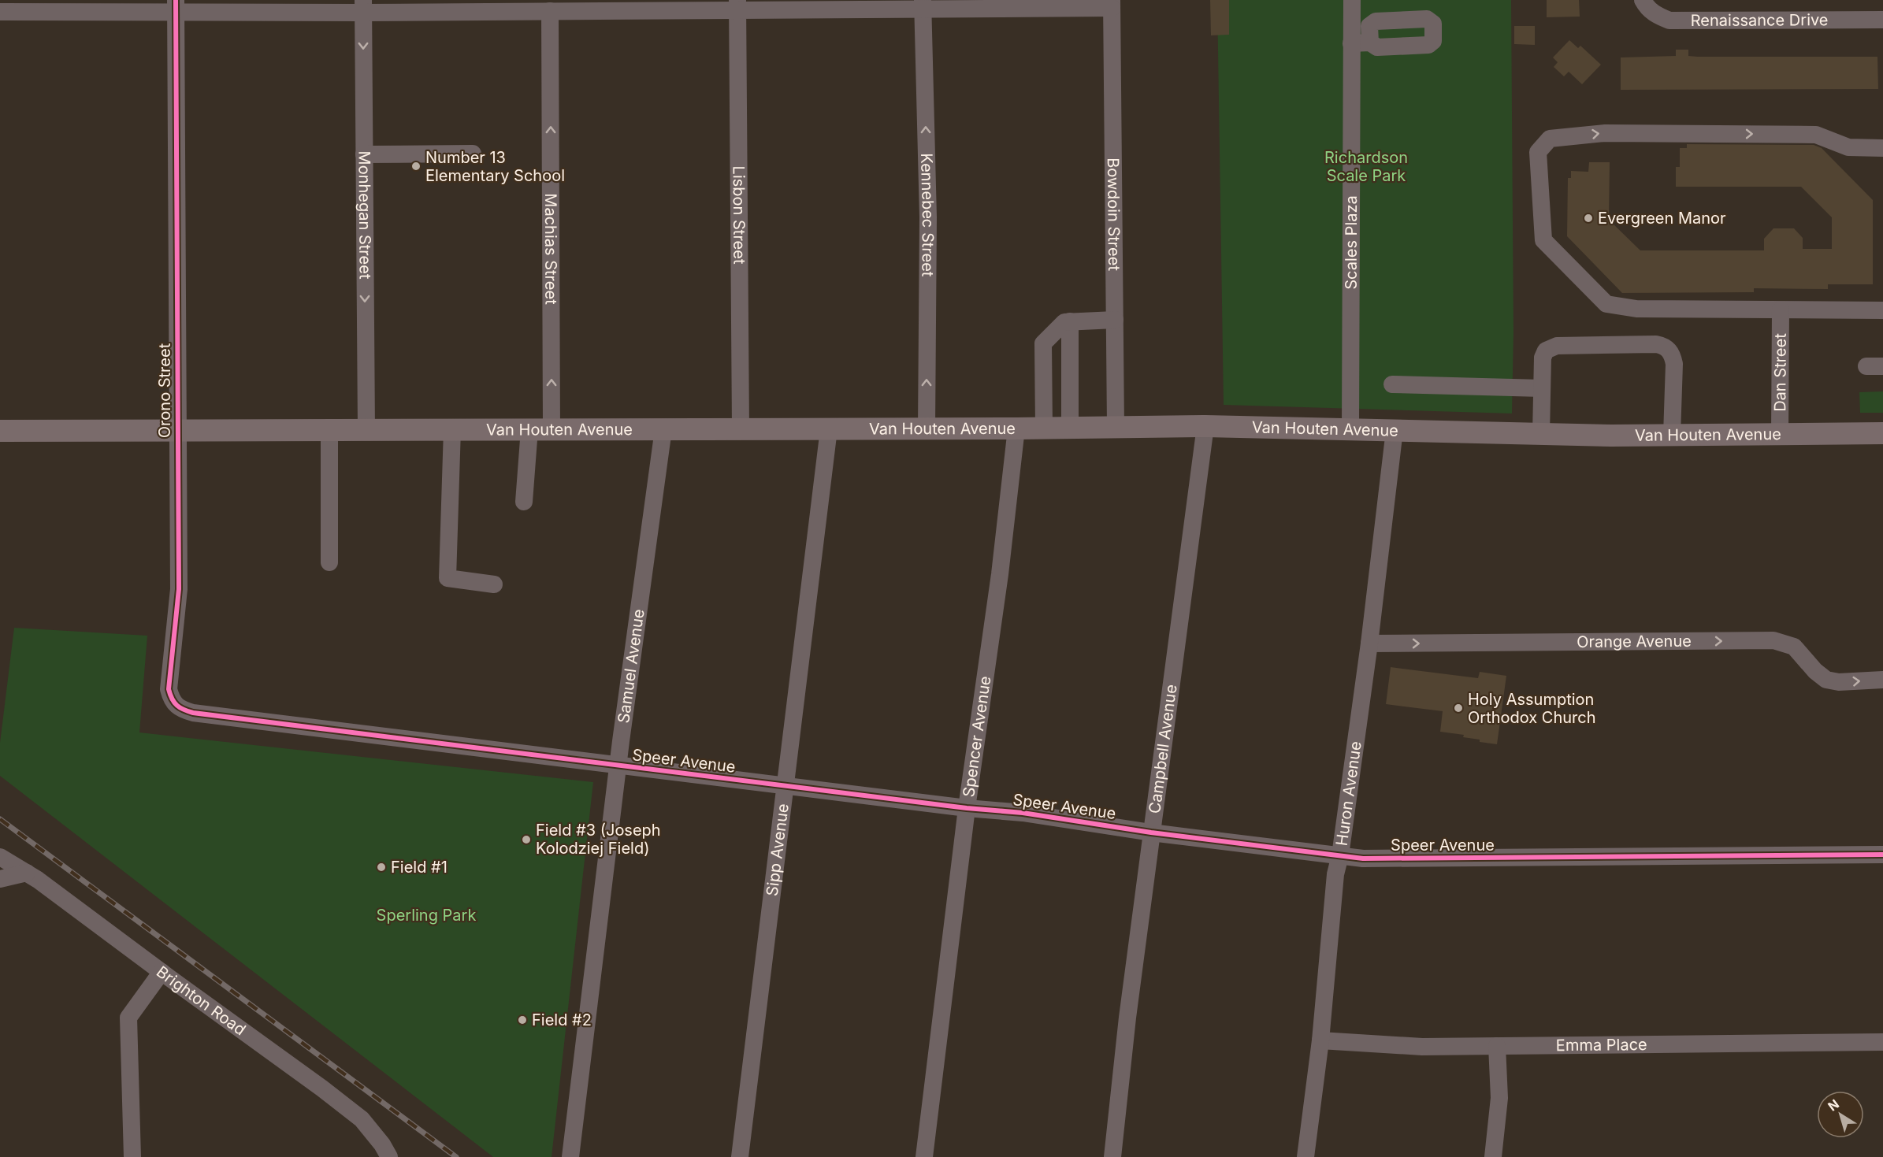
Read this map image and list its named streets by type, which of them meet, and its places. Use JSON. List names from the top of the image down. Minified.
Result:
{"streets":{"main road":["Van Houten Avenue"],"street":["Renaissance Drive","Bowdoin Street","Lisbon Street","Kennebec Street","Monhegan Street","Scales Plaza","Machias Street","Dan Street","Orono Street","Orange Avenue","Samuel Avenue","Spencer Avenue","Campbell Avenue","Speer Avenue","Huron Avenue","Sipp Avenue","Brighton Road","Emma Place"]},"crossings":[["Bowdoin Street","Van Houten Avenue"],["Lisbon Street","Van Houten Avenue"],["Kennebec Street","Van Houten Avenue"],["Monhegan Street","Van Houten Avenue"],["Scales Plaza","Van Houten Avenue"],["Machias Street","Van Houten Avenue"],["Dan Street","Van Houten Avenue"],["Orono Street","Van Houten Avenue"],["Orono Street","Speer Avenue"],["Van Houten Avenue","Samuel Avenue"],["Van Houten Avenue","Spencer Avenue"],["Van Houten Avenue","Campbell Avenue"],["Van Houten Avenue","Huron Avenue"],["Van Houten Avenue","Sipp Avenue"],["Orange Avenue","Huron Avenue"],["Samuel Avenue","Speer Avenue"],["Spencer Avenue","Speer Avenue"],["Campbell Avenue","Speer Avenue"],["Speer Avenue","Huron Avenue"],["Speer Avenue","Sipp Avenue"],["Huron Avenue","Emma Place"]],"one_way":["Kennebec Street","Monhegan Street","Machias Street","Orange Avenue"],"parks":["Richardson Scale Park","Sperling Park"],"places":["Number 13 Elementary School","Evergreen Manor","Holy Assumption Orthodox Church","Field #3 (Joseph Kolodziej Field)","Field #1","Field #2"],"north":"top left"}
